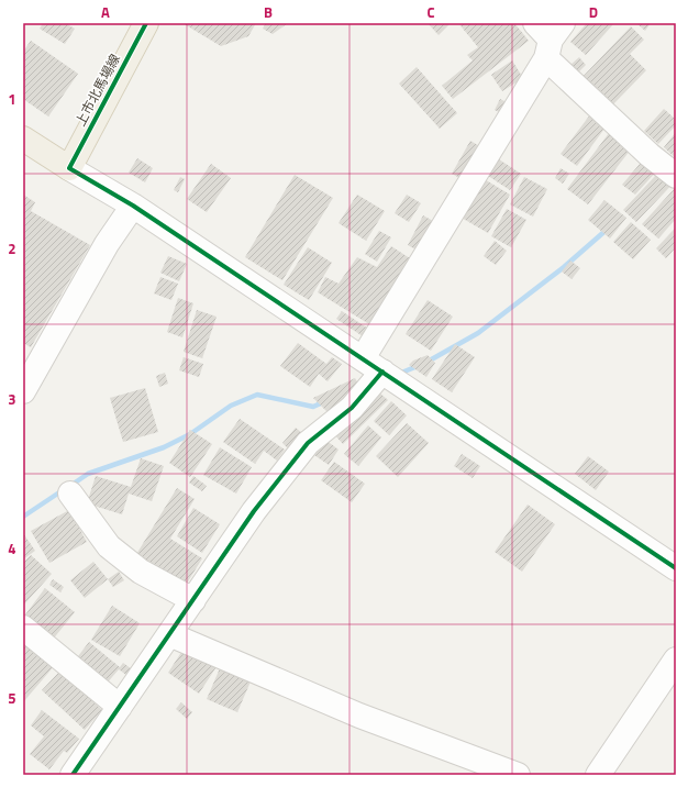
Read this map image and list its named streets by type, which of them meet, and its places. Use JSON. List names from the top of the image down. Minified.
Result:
{"streets":{"main road":["上市北馬場線"]},"grid":{"columns":["A","B","C","D"],"rows":["1","2","3","4","5"]}}
